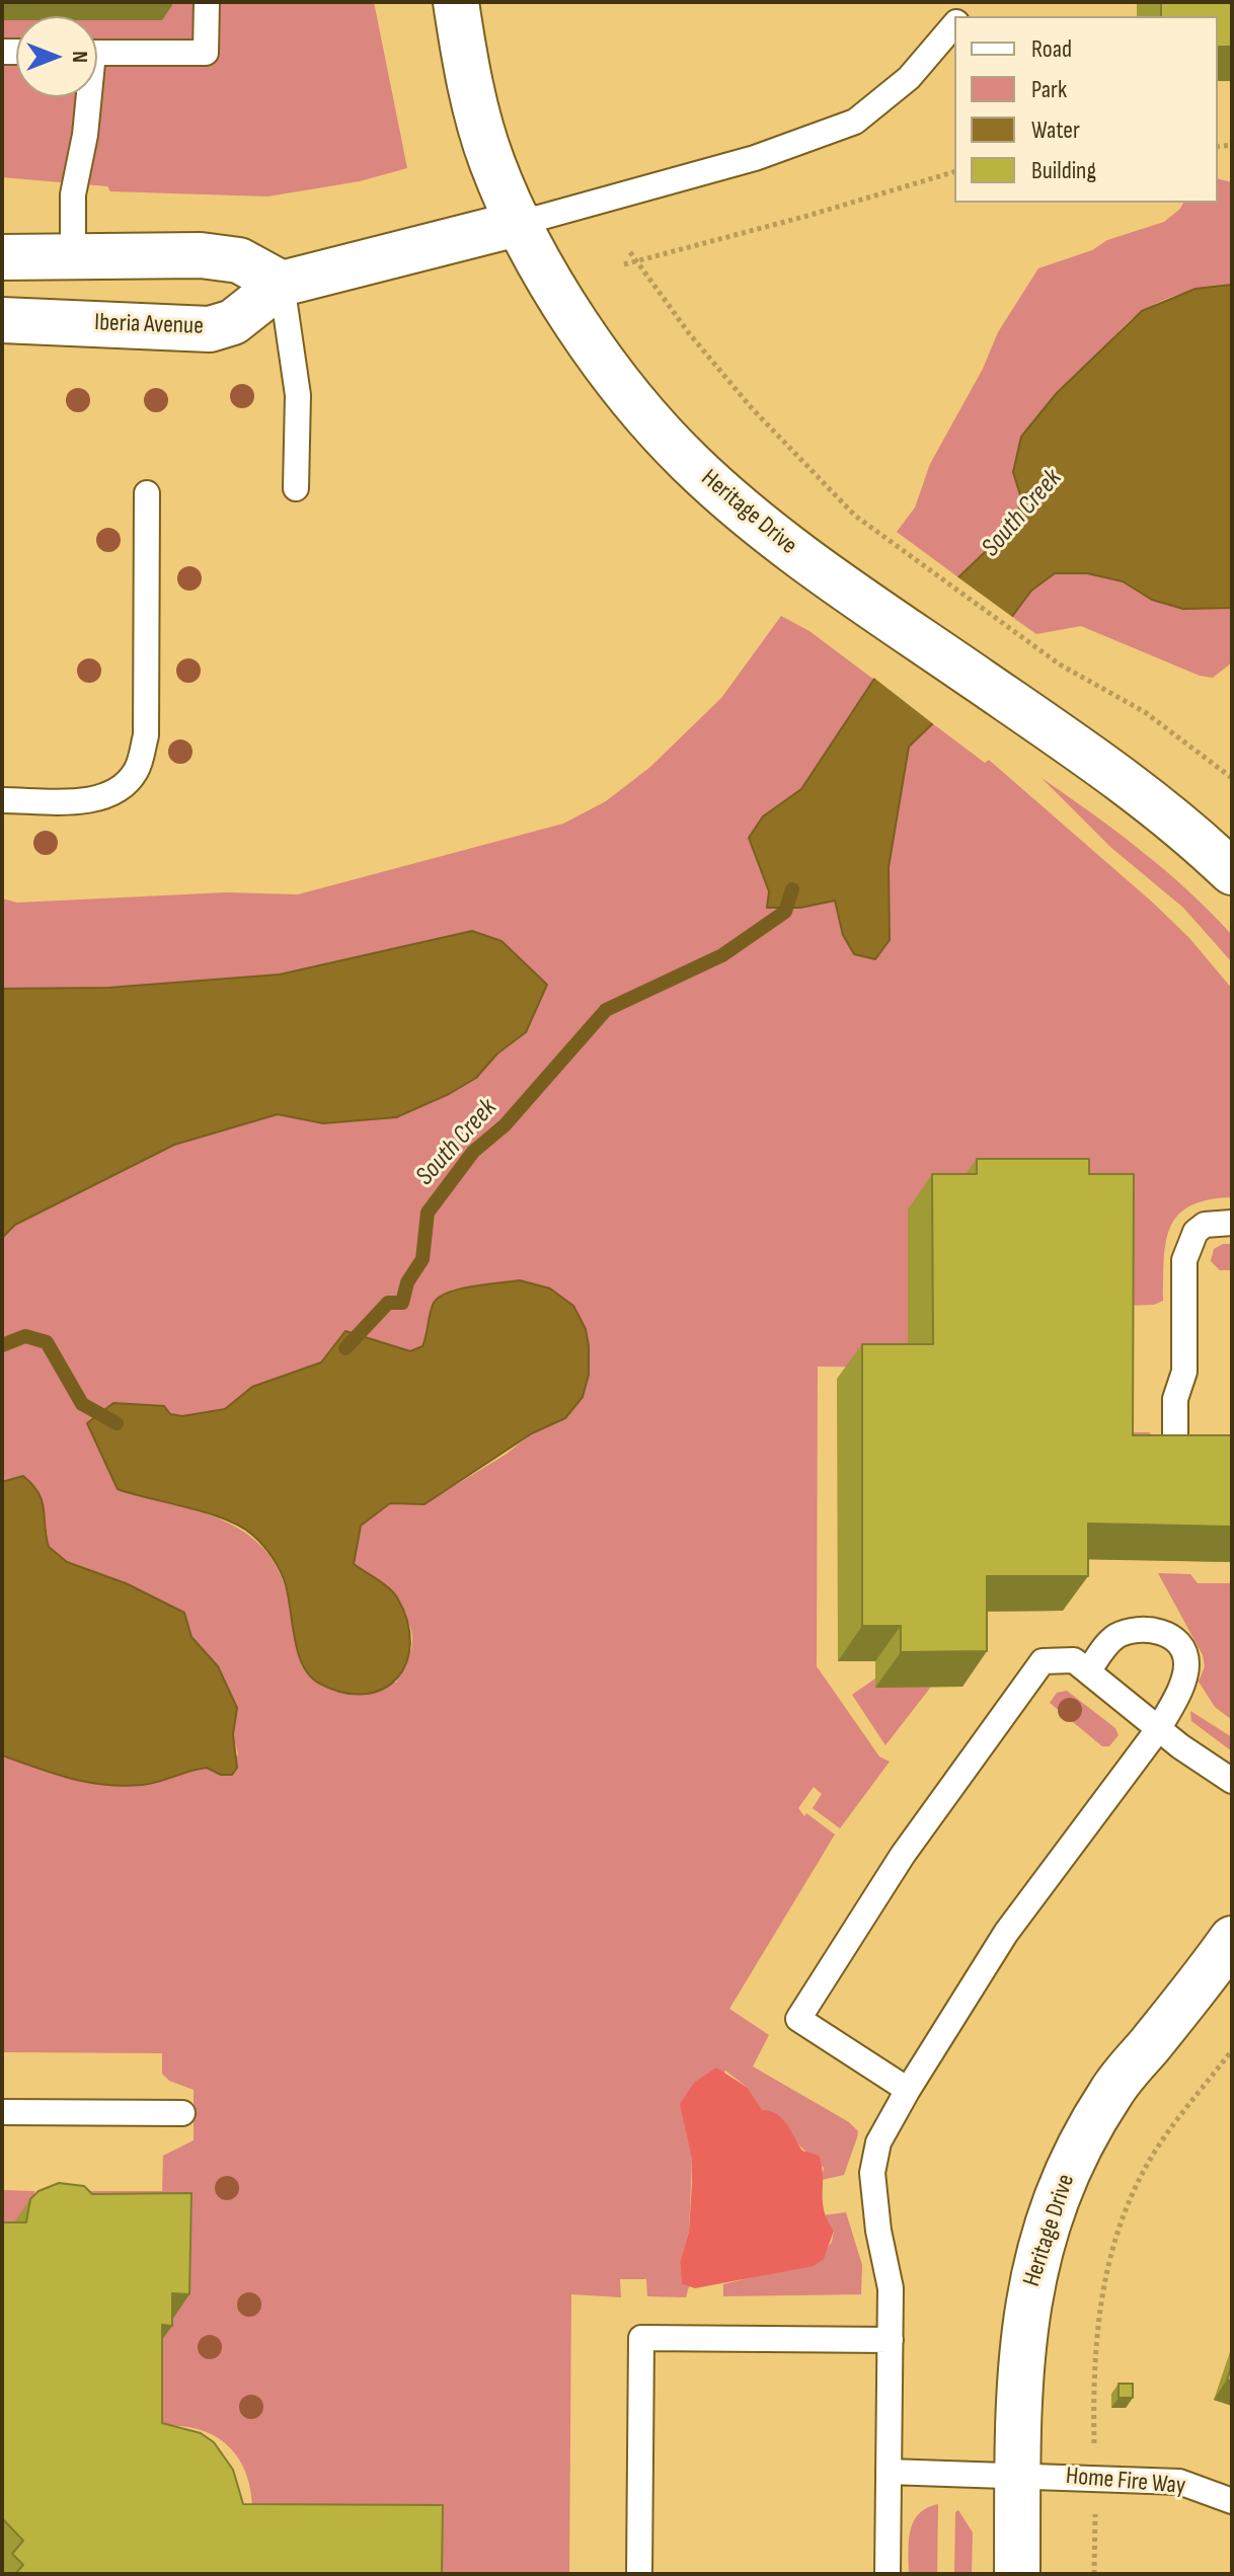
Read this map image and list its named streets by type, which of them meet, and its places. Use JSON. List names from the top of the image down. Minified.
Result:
{"streets":{"street":["Iberia Avenue","Heritage Drive"],"lane":["Home Fire Way"]},"crossings":[["Iberia Avenue","Heritage Drive"],["Heritage Drive","Home Fire Way"]],"water":["South Creek"],"legend":["Road","Park","Water","Building"],"north":"right"}
